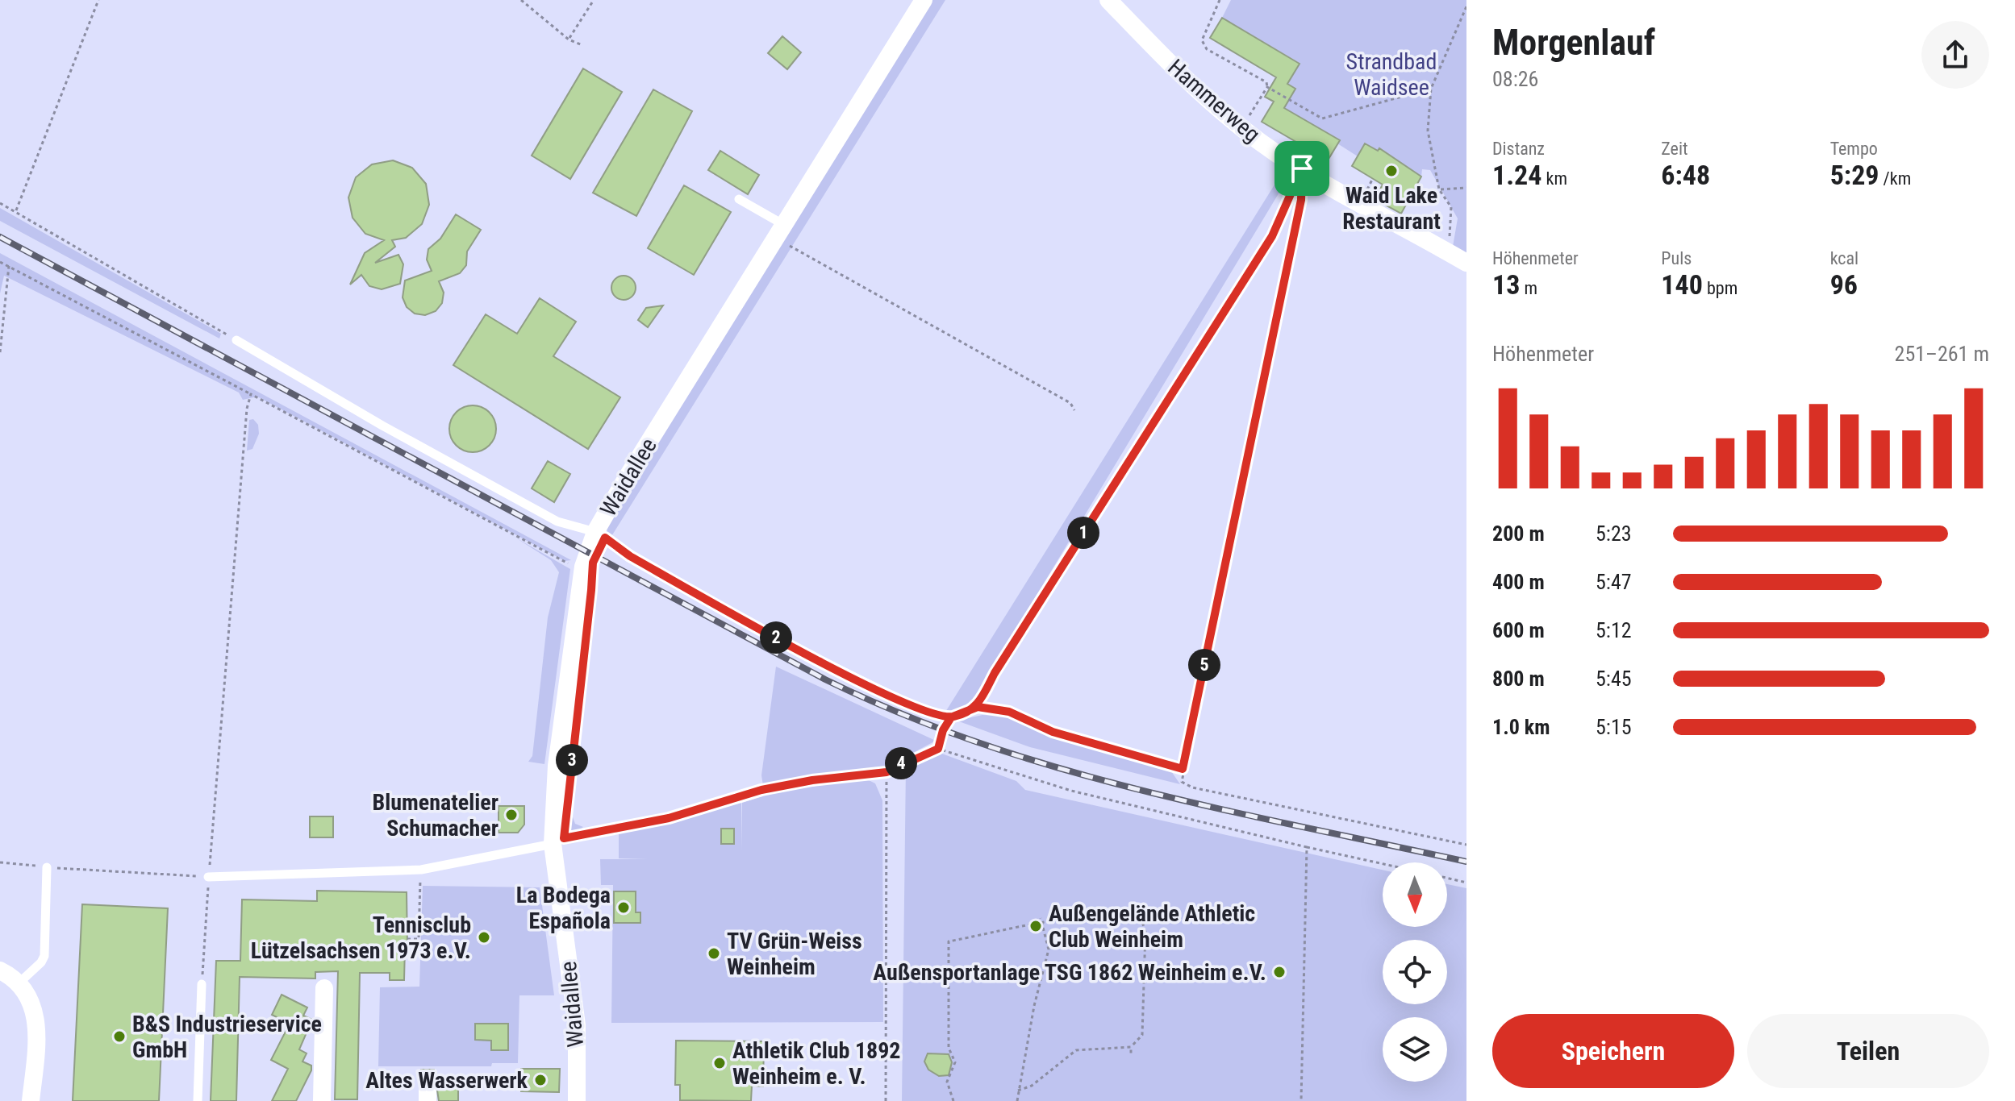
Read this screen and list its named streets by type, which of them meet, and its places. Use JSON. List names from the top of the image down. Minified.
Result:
{"streets":{"street":["Hammerweg","Waidallee"]},"parks":["Strandbad Waidsee"],"places":["Waid Lake Restaurant","Blumenatelier Schumacher","La Bodega Española","Außengelände Athletic Club Weinheim","Tennisclub Lützelsachsen 1973 e.V.","TV Grün-Weiss Weinheim","Außensportanlage TSG 1862 Weinheim e.V.","B&S Industrieservice GmbH","Athletik Club 1892 Weinheim e. V.","Altes Wasserwerk"],"north":"bottom","page":{"heading":["Morgenlauf","08:26"],"stats":[["Distanz","1.24 km"],["Zeit","6:48"],["Tempo","5:29 /km"],["Höhenmeter","13 m"],["Puls","140 bpm"],["kcal","96"]],"chart":["Höhenmeter","251–261 m"],"list":[{"name":"200 m","note":"5:23"},{"name":"400 m","note":"5:47"},{"name":"600 m","note":"5:12"},{"name":"800 m","note":"5:45"},{"name":"1.0 km","note":"5:15"}],"pins":["1","2","5","3","4"],"buttons":["Speichern","Teilen"]}}
